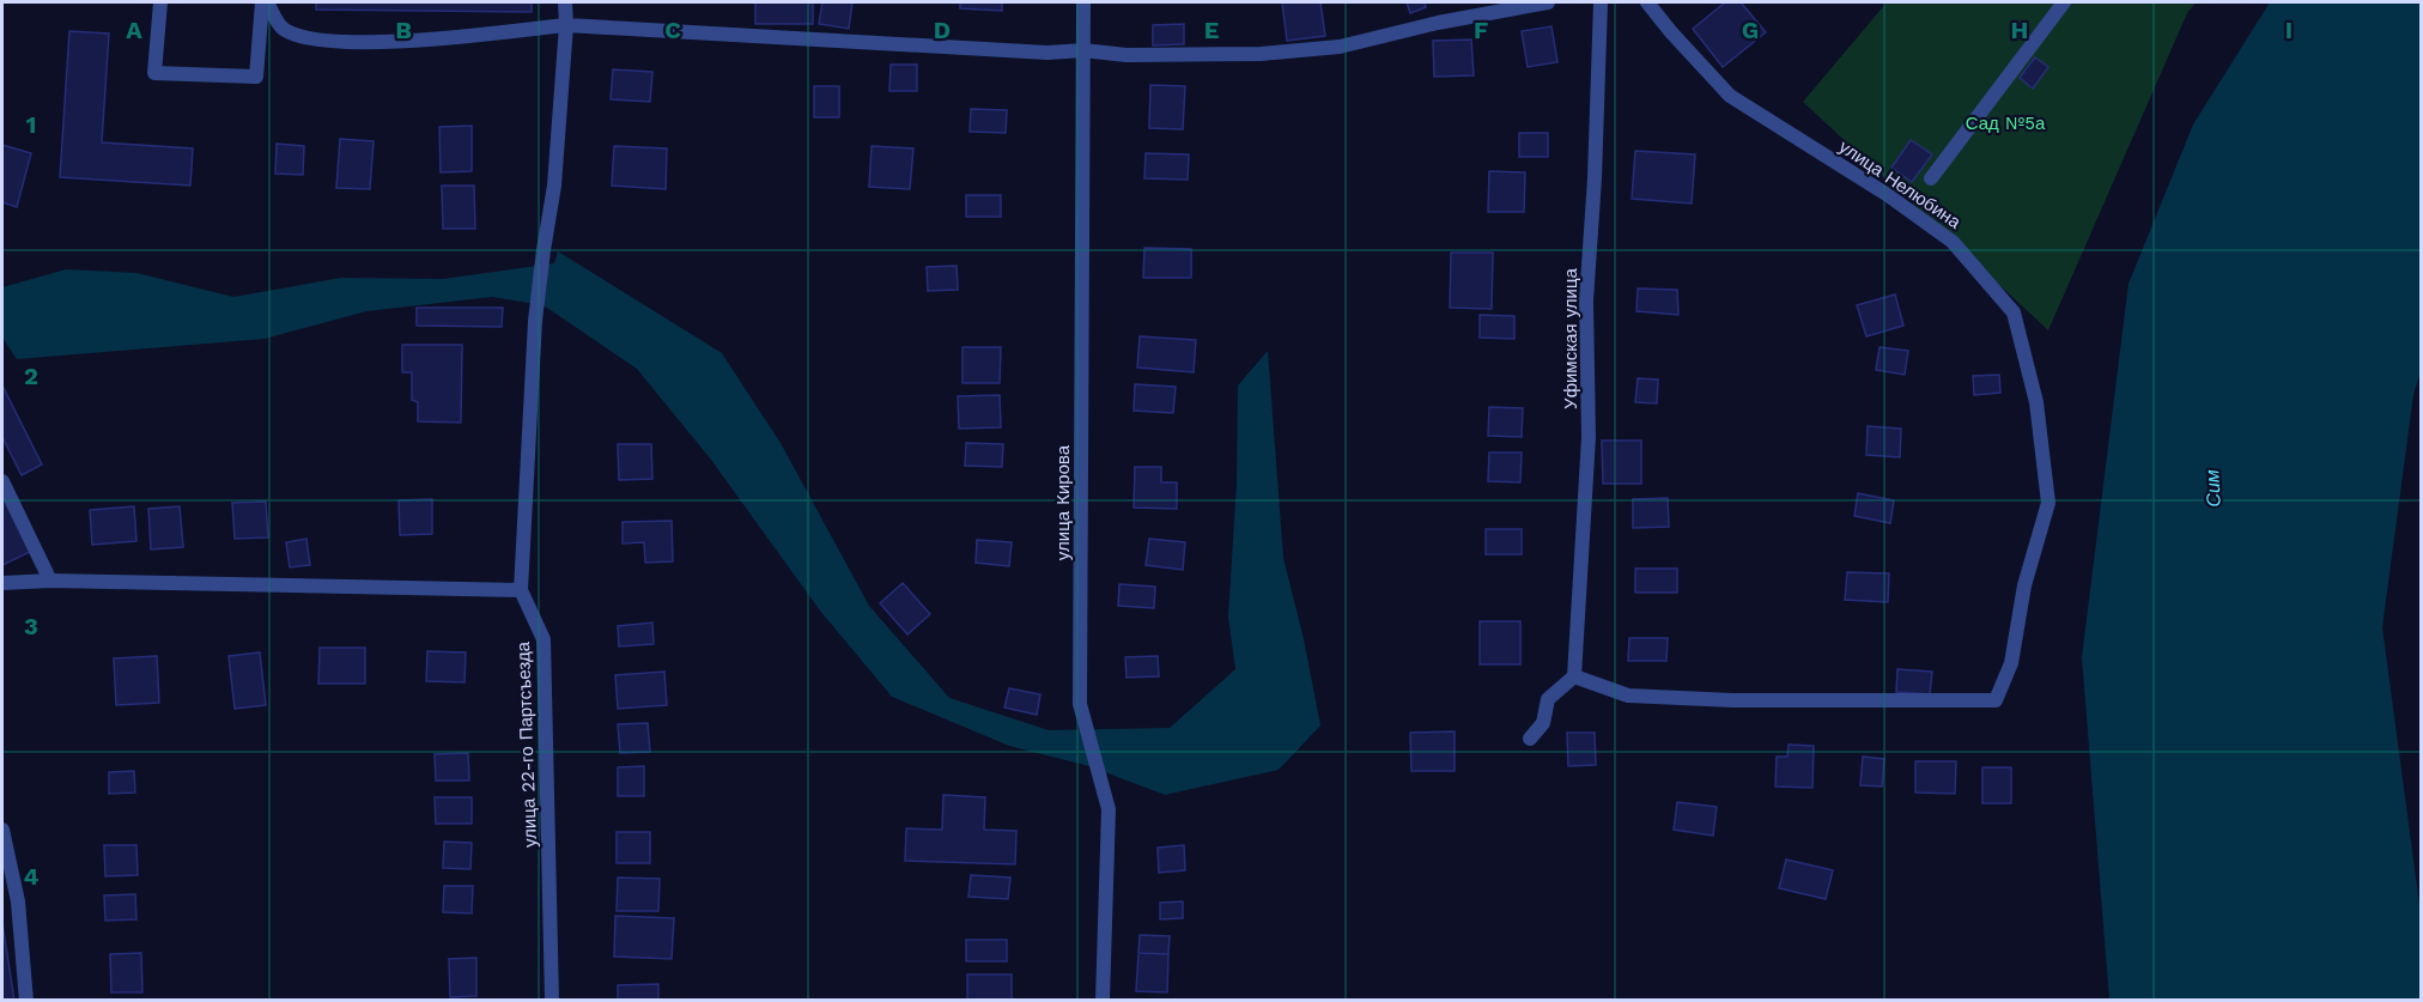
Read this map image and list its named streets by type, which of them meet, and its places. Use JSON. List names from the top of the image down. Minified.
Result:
{"streets":{"street":["улица Нелюбина","Уфимская улица","улица Кирова","улица 22-го Партсъезда"]},"crossings":[["улица Нелюбина","Уфимская улица"]],"water":["Сим"],"parks":["Сад №5а"],"grid":{"columns":["A","B","C","D","E","F","G","H","I"],"rows":["1","2","3","4"]}}
